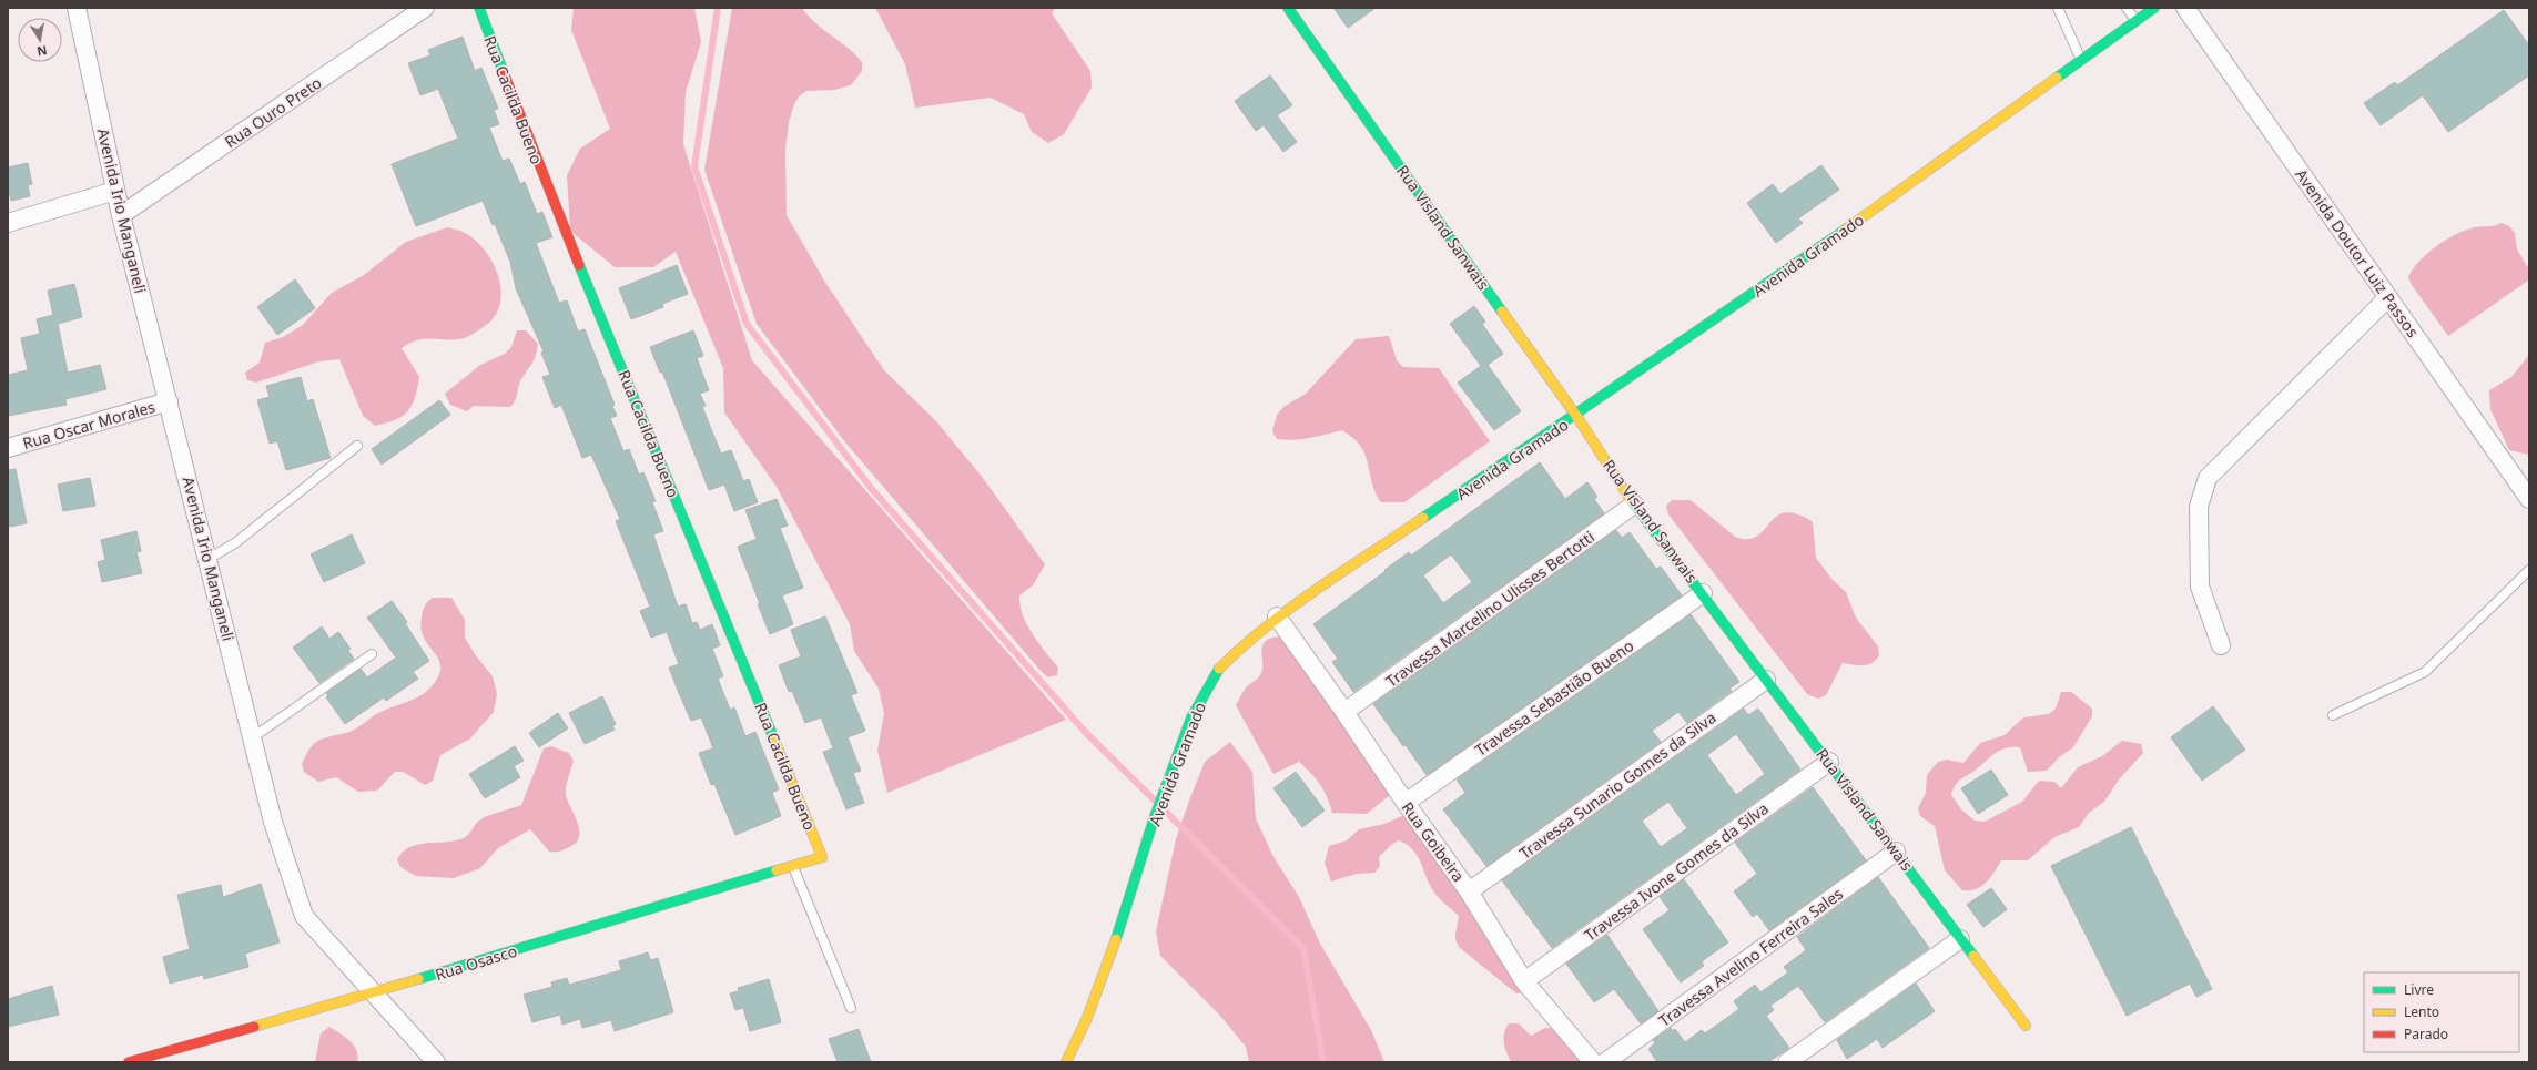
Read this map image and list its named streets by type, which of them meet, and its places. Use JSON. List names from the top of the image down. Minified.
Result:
{"streets":{"street":["Rua Cacilda Bueno","Rua Ouro Preto","Avenida Irio Manganeli","Rua Visland Sanwais","Avenida Doutor Luiz Passos","Avenida Gramado","Rua Oscar Morales","Travessa Marcelino Ulisses Bertotti","Travessa Sebastião Bueno","Travessa Sunario Gomes da Silva","Rua Goibeira","Travessa Ivone Gomes da Silva","Travessa Avelino Ferreira Sales","Rua Osasco"]},"crossings":[["Rua Cacilda Bueno","Rua Osasco"],["Rua Ouro Preto","Avenida Irio Manganeli"],["Avenida Irio Manganeli","Rua Oscar Morales"],["Avenida Irio Manganeli","Rua Osasco"],["Rua Visland Sanwais","Avenida Gramado"],["Rua Visland Sanwais","Travessa Marcelino Ulisses Bertotti"],["Rua Visland Sanwais","Travessa Sebastião Bueno"],["Rua Visland Sanwais","Travessa Sunario Gomes da Silva"],["Rua Visland Sanwais","Travessa Ivone Gomes da Silva"],["Rua Visland Sanwais","Travessa Avelino Ferreira Sales"],["Avenida Gramado","Rua Goibeira"],["Travessa Marcelino Ulisses Bertotti","Rua Goibeira"],["Travessa Sebastião Bueno","Rua Goibeira"],["Travessa Sunario Gomes da Silva","Rua Goibeira"],["Rua Goibeira","Travessa Ivone Gomes da Silva"]],"legend":["Livre","Lento","Parado"],"north":"bottom"}
